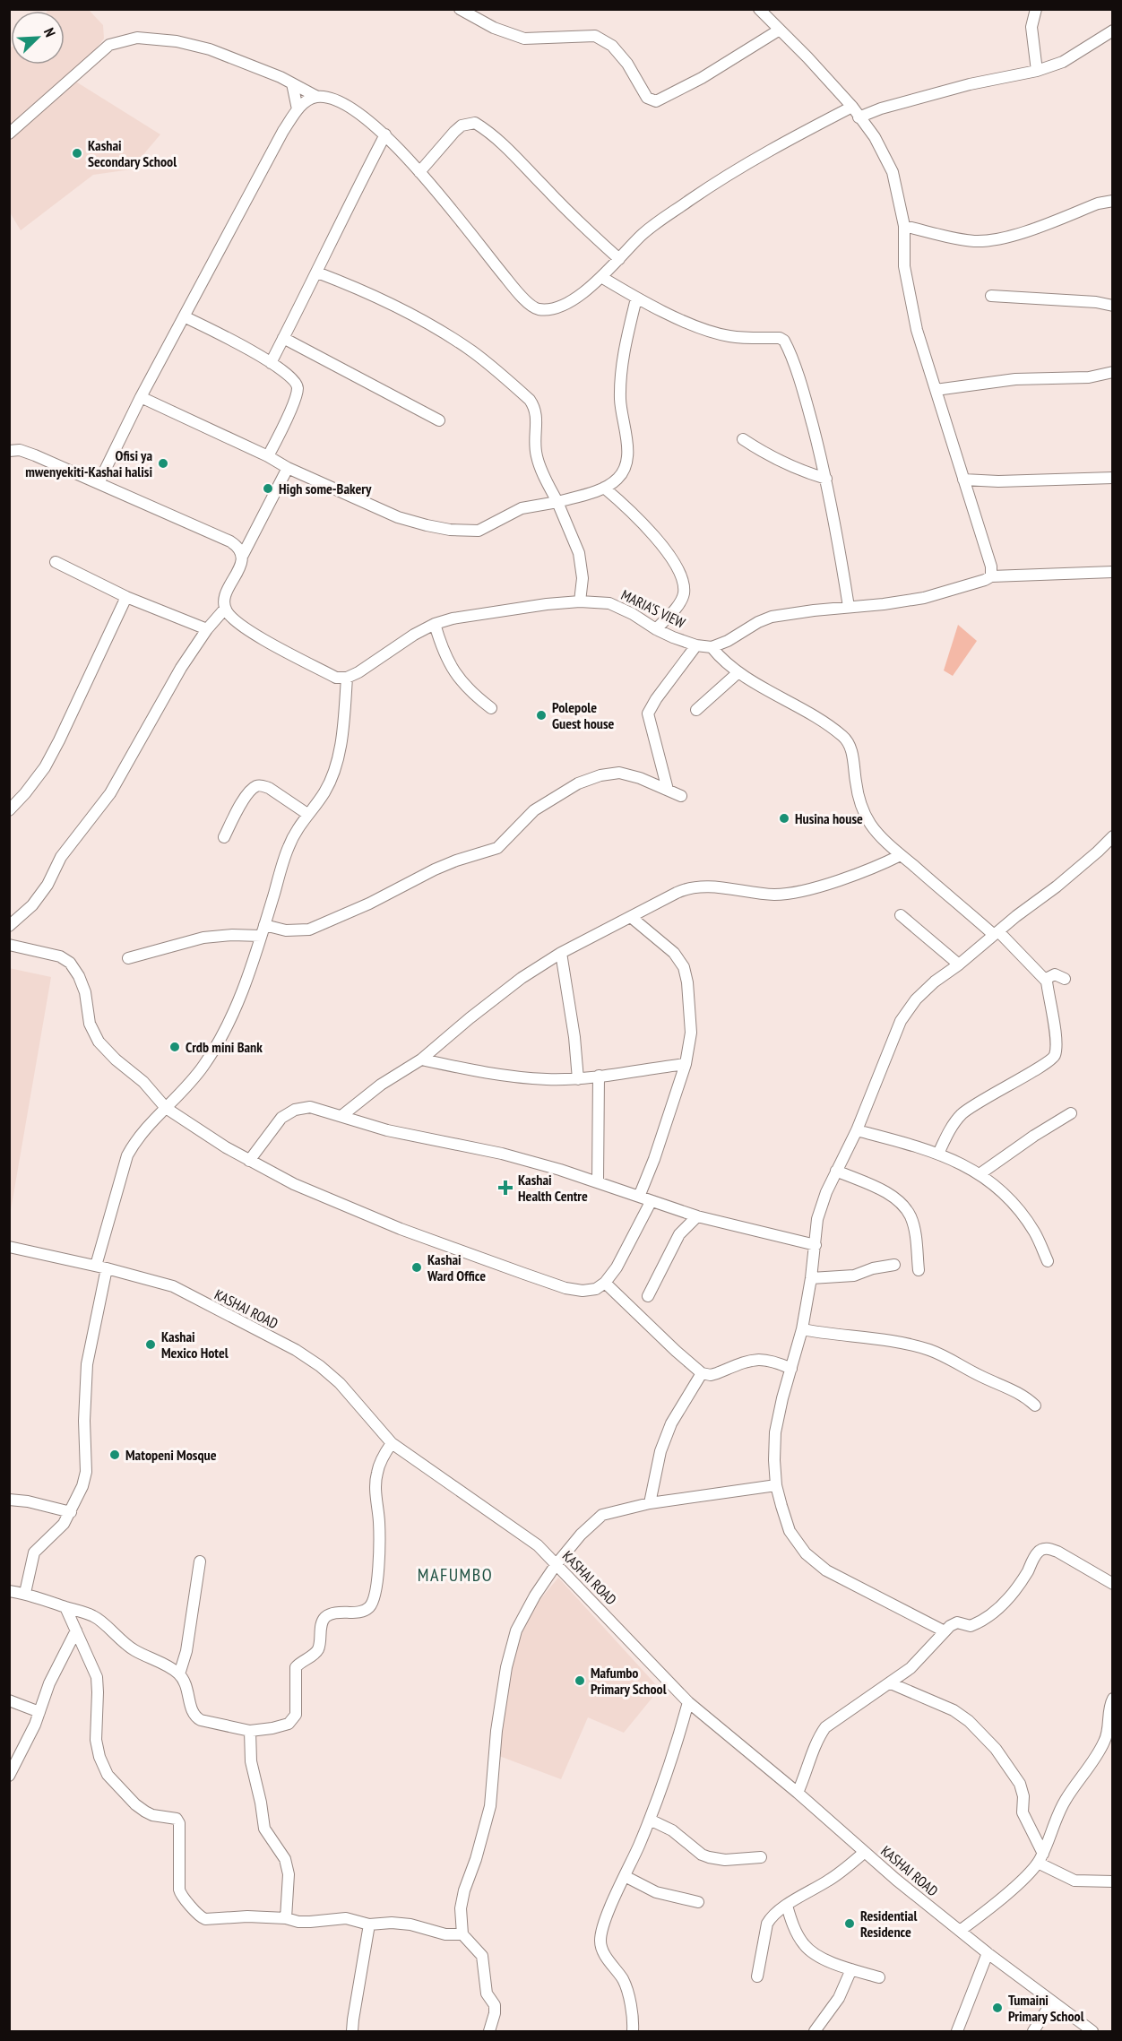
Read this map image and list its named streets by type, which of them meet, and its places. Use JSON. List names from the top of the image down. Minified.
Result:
{"streets":{"street":["MARIA'S VIEW","KASHAI ROAD"]},"districts":["MAFUMBO"],"places":{"other":["Kashai Secondary School","Ofisi ya mwenyekiti-Kashai halisi","High some-Bakery","Polepole Guest house","Husina house","Crdb mini Bank","Kashai Ward Office","Kashai Mexico Hotel","Matopeni Mosque","Mafumbo Primary School","Residential Residence","Tumaini Primary School"],"health":["Kashai Health Centre"]},"north":"top right"}
